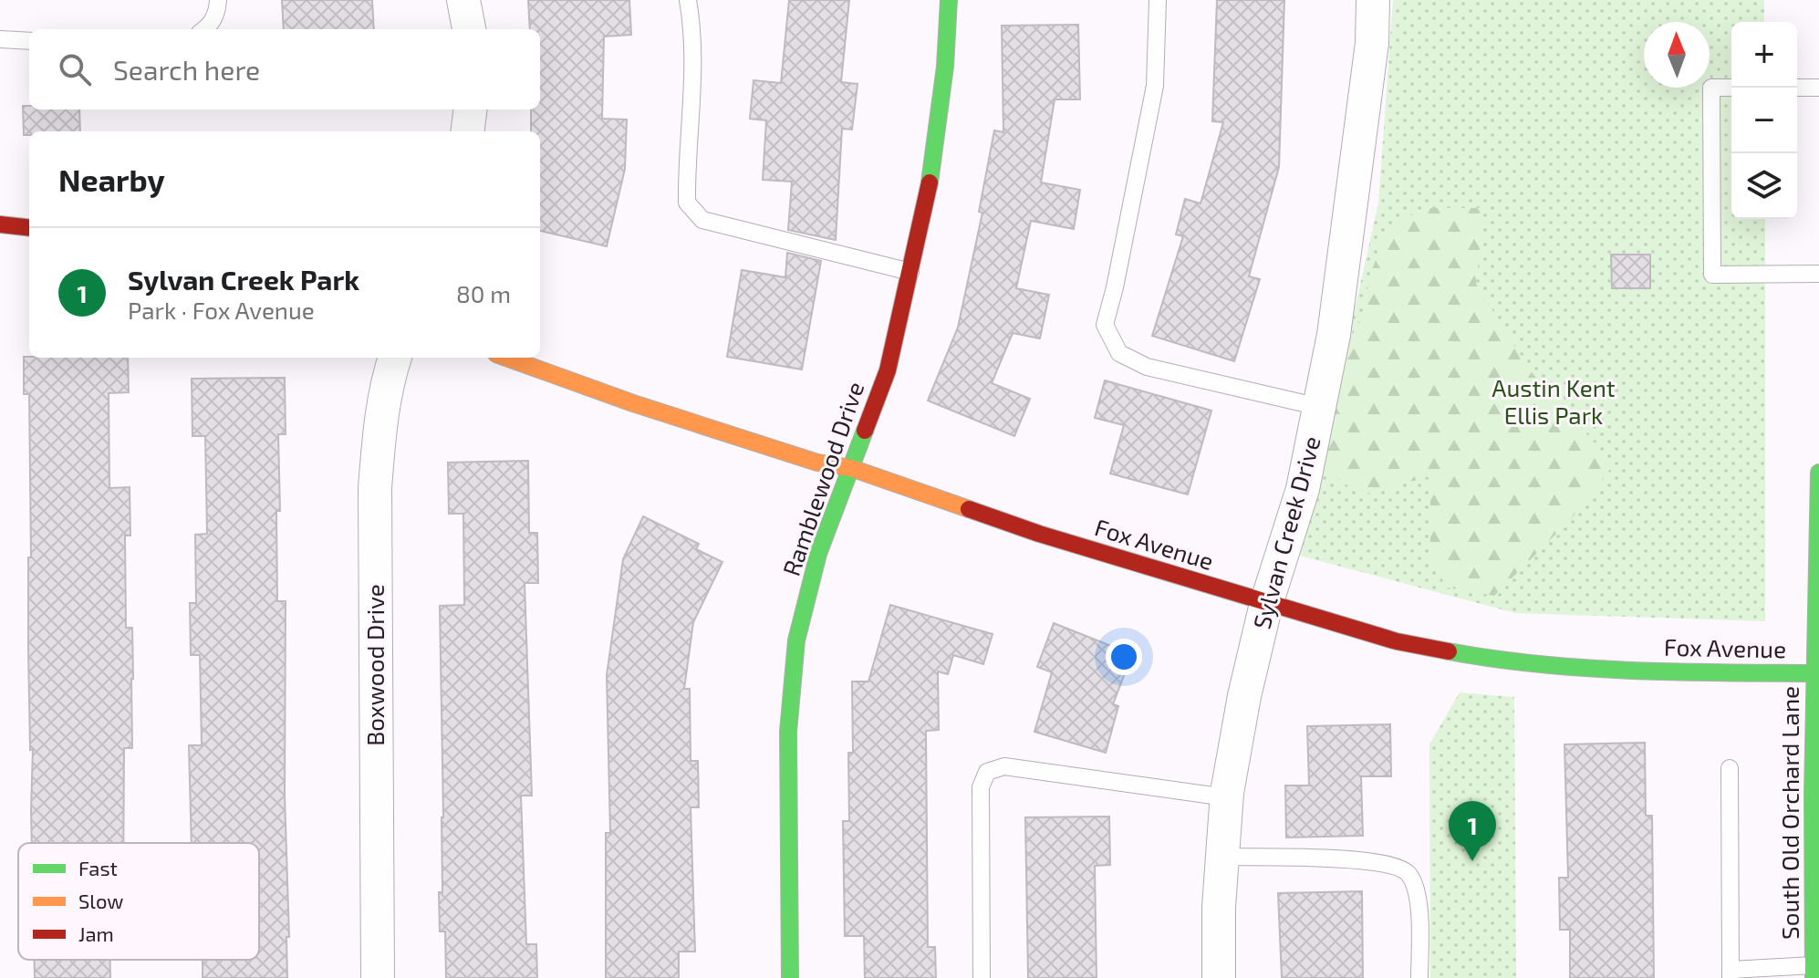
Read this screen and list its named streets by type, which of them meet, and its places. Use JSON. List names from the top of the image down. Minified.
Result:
{"streets":{"street":["Ramblewood Drive","Sylvan Creek Drive","Fox Avenue","Boxwood Drive","South Old Orchard Lane"]},"crossings":[["Ramblewood Drive","Fox Avenue"],["Sylvan Creek Drive","Fox Avenue"],["Fox Avenue","South Old Orchard Lane"]],"parks":["Austin Kent Ellis Park"],"legend":["Fast","Slow","Jam"],"north":"top","page":{"map_buttons":["+","−"],"search":"Search here","heading":"Nearby","list":[{"mark":"1","name":"Sylvan Creek Park","note":"Park · Fox Avenue","value":"80 m"}],"pins":"1"}}
